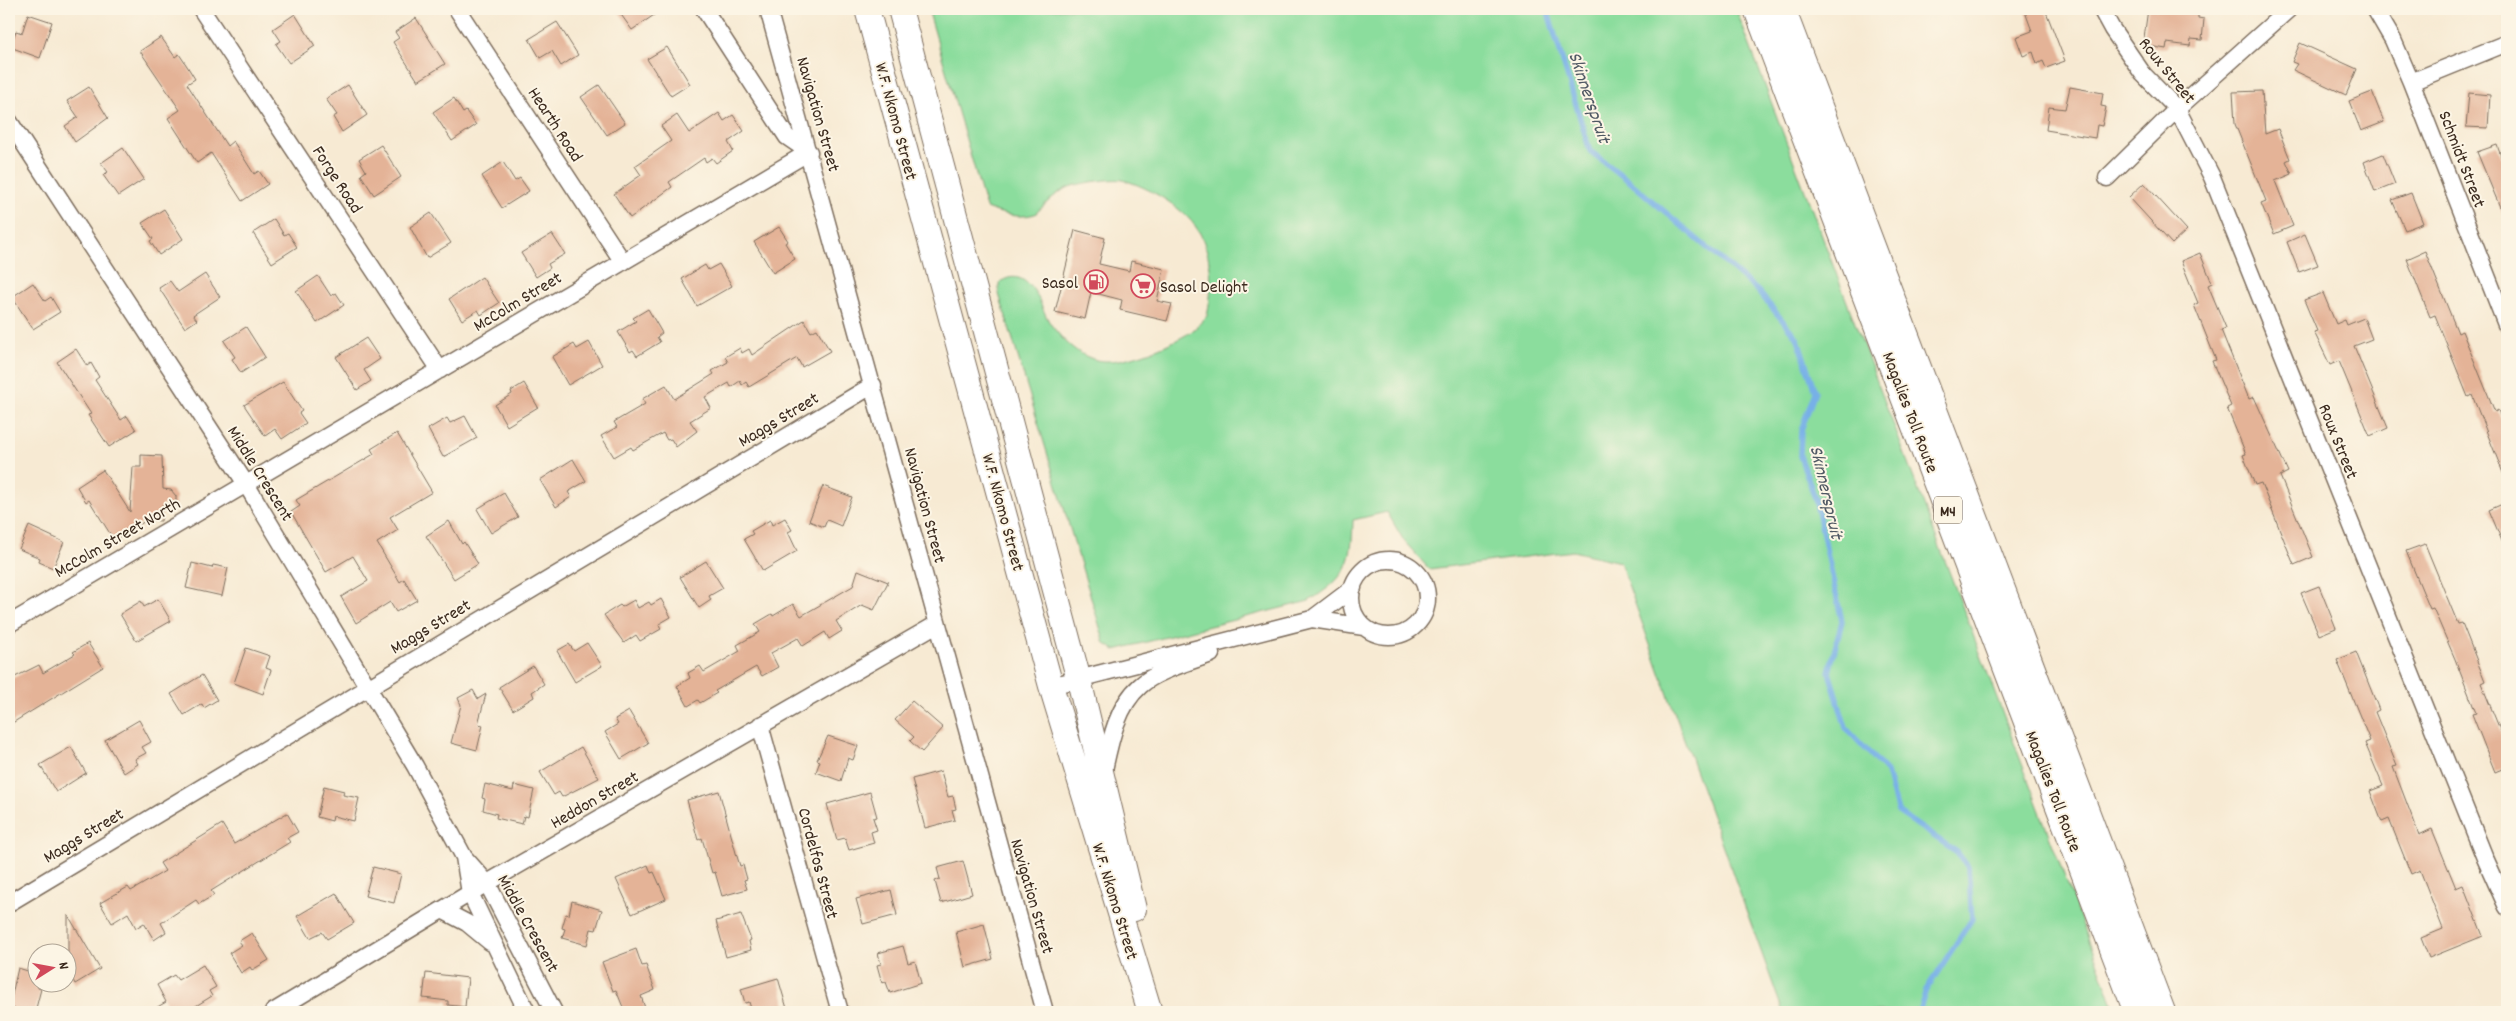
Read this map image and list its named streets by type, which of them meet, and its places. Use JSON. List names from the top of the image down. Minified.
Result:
{"streets":{"highway":["Magalies Toll Route","M4"],"main road":["W.F. Nkomo Street"],"street":["Roux Street","Navigation Street","Hearth Road","Schmidt Street","Forge Road","McColm Street","Maggs Street","Middle Crescent","McColm Street North","Heddon Street","Cordelfos Street"]},"crossings":[["Navigation Street","McColm Street"],["Navigation Street","Maggs Street"],["Navigation Street","Heddon Street"],["Hearth Road","McColm Street"],["Forge Road","McColm Street"],["McColm Street","Middle Crescent"],["McColm Street","McColm Street North"],["Maggs Street","Middle Crescent"],["Middle Crescent","McColm Street North"],["Middle Crescent","Heddon Street"],["Heddon Street","Cordelfos Street"]],"water":["Skinnerspruit"],"places":{"fuel station":["Sasol"],"supermarket":["Sasol Delight"]},"north":"right"}
